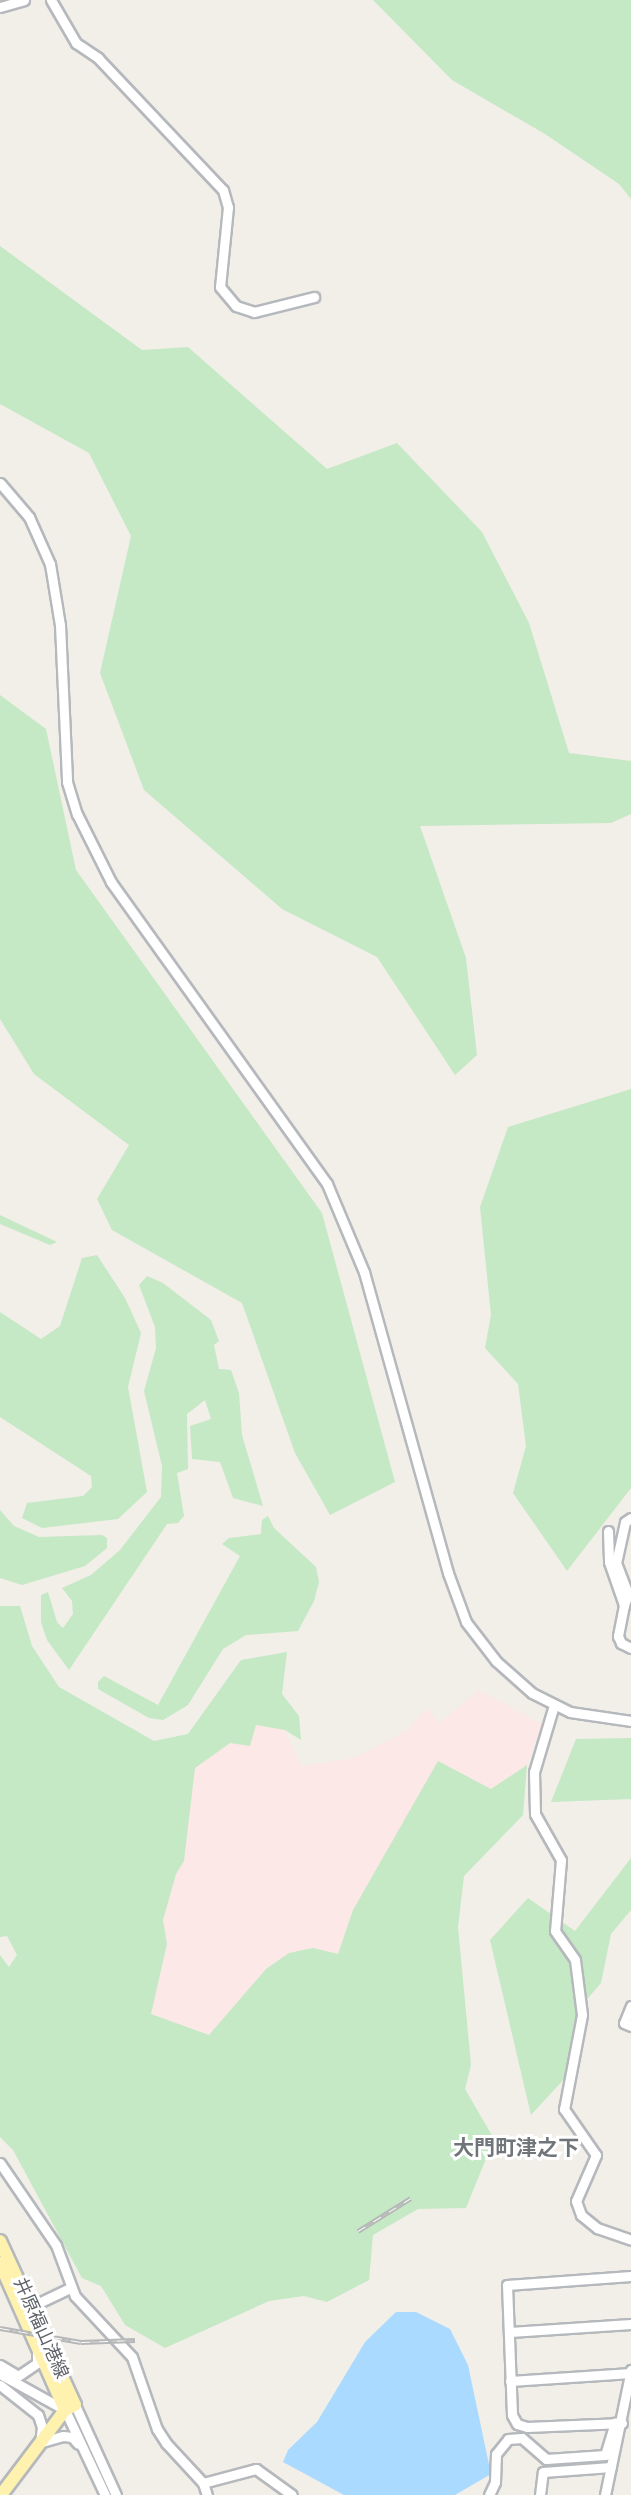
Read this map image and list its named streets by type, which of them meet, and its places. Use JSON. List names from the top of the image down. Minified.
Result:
{"streets":{"main road":["井原福山港線"]},"districts":["大門町津之下"]}
